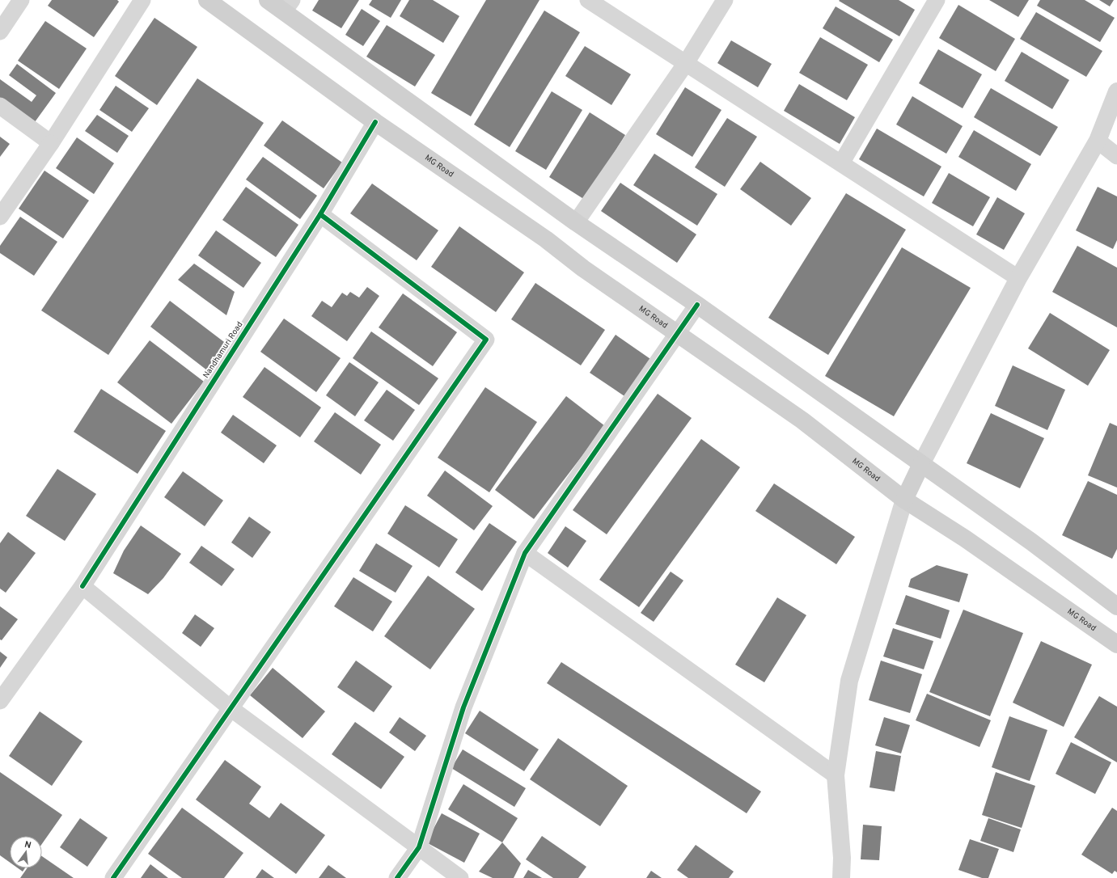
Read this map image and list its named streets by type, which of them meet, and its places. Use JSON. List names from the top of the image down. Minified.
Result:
{"streets":{"main road":["MG Road"],"street":["Nandhamuri Road"]},"crossings":[["MG Road","Nandhamuri Road"]],"north":"top"}
